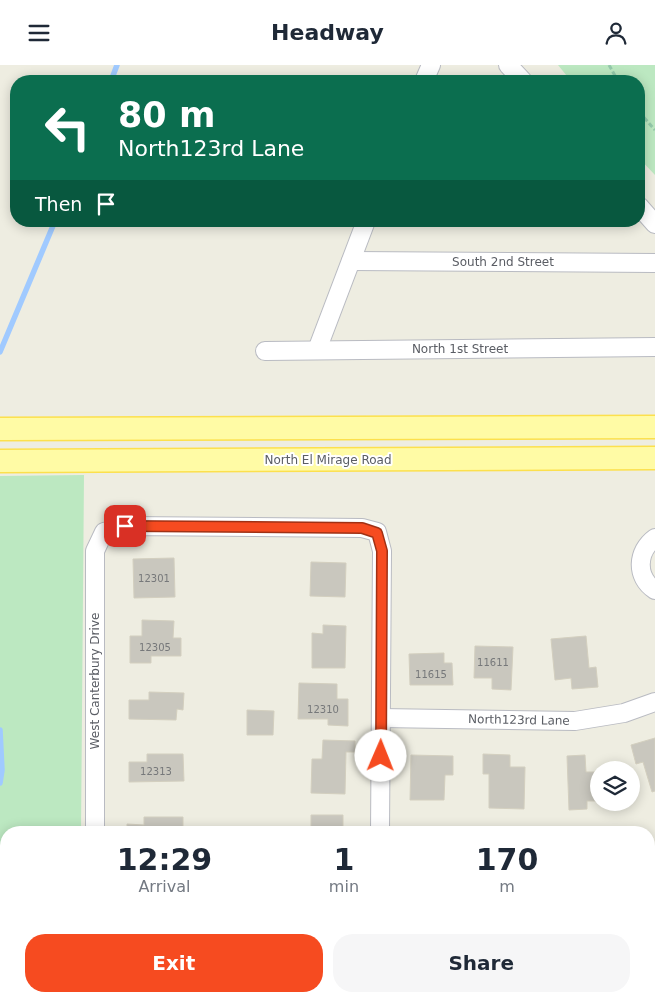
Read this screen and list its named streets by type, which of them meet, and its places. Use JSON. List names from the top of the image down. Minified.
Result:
{"streets":{"main road":["North El Mirage Road"],"street":["South 2nd Street","North 1st Street","West Canterbury Drive","North123rd Lane"]},"crossings":[["West Canterbury Drive","North123rd Lane"]],"house_numbers":["12301","12305","11611","11615","12310","12313"],"page":{"header":"Headway","turn":["80 m","North123rd Lane"],"then":"Then","eta":["12:29","Arrival","1","min","170","m"],"buttons":["Exit","Share"]}}
